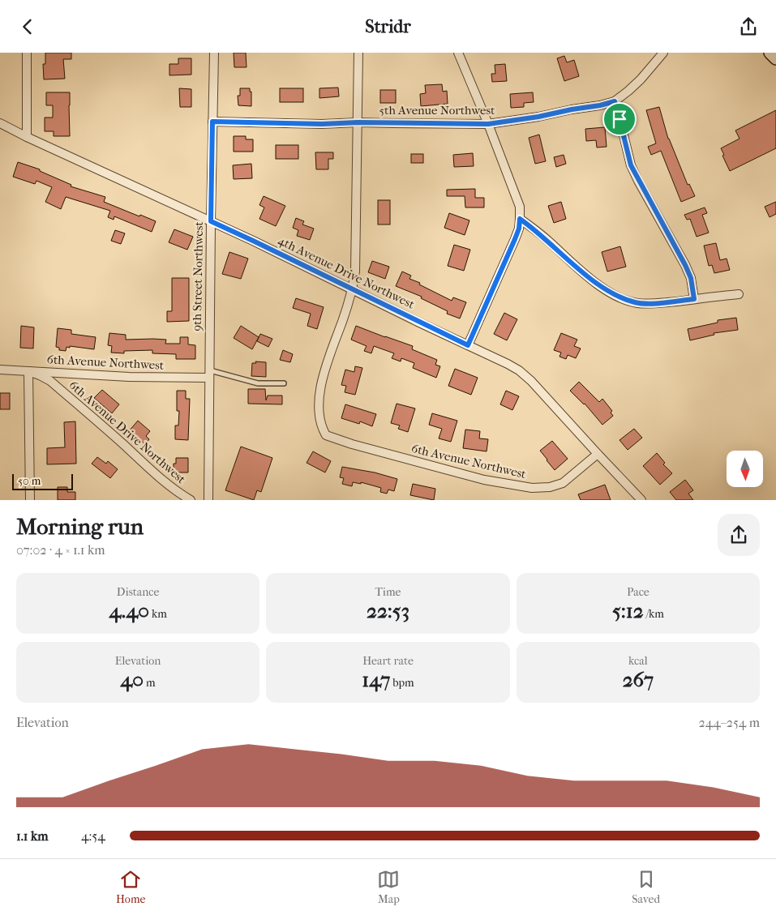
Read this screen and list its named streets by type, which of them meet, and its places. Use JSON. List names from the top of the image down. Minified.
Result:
{"streets":{"street":["5th Avenue Northwest","4th Avenue Drive Northwest","9th Street Northwest","6th Avenue Northwest","6th Avenue Drive Northwest"]},"crossings":[["5th Avenue Northwest","9th Street Northwest"],["4th Avenue Drive Northwest","9th Street Northwest"],["4th Avenue Drive Northwest","6th Avenue Northwest"],["9th Street Northwest","6th Avenue Northwest"],["6th Avenue Northwest","6th Avenue Drive Northwest"]],"scale_bar":"50 m","north":"bottom","page":{"header":"Stridr","scale":"50 m","heading":["Morning run","07:02 · 4 × 1.1 km"],"stats":[["Distance","4.40 km"],["Time","22:53"],["Pace","5:12 /km"],["Elevation","40 m"],["Heart rate","147 bpm"],["kcal","267"]],"chart":["Elevation","244–254 m"],"list":[{"name":"1.1 km","note":"4:54"}],"tabs":["Home","Map","Saved"]}}
